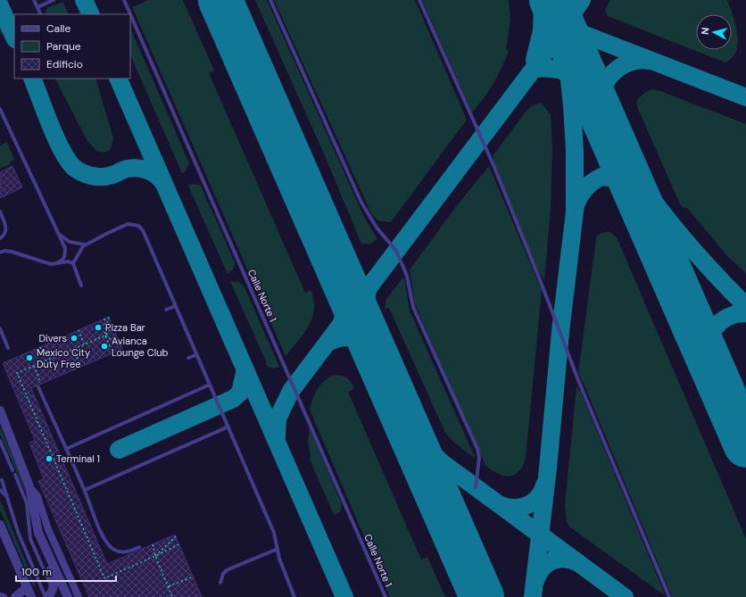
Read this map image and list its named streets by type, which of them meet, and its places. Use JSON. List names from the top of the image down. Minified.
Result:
{"streets":{"lane":["Calle Norte 1"]},"places":["Pizza Bar","Divers","Avianca Lounge Club","Mexico City Duty Free","Terminal 1"],"legend":["Calle","Parque","Edificio"],"scale_bar":"100 m","north":"left"}
